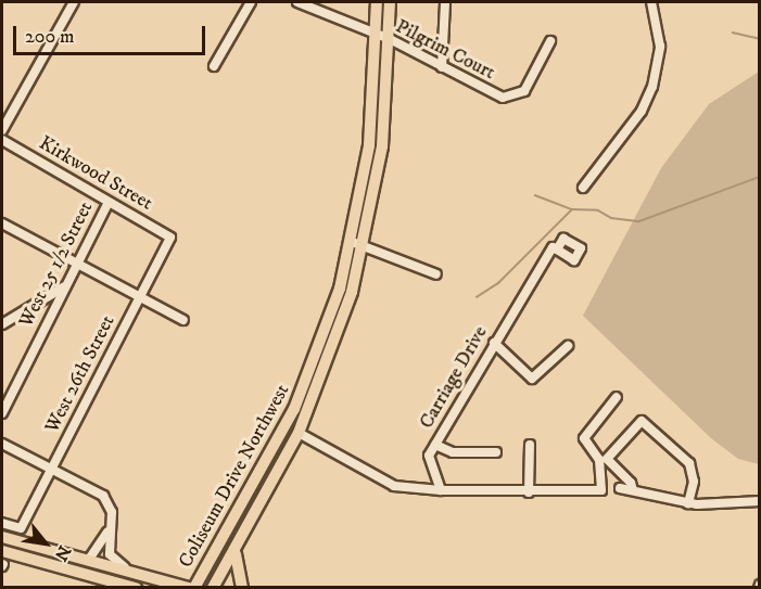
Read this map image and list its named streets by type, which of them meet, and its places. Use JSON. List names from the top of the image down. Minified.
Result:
{"streets":{"main road":["Coliseum Drive Northwest"],"street":["Pilgrim Court","Kirkwood Street","West 25 1/2 Street","West 26th Street","Carriage Drive"]},"crossings":[["Pilgrim Court","Coliseum Drive Northwest"],["Kirkwood Street","West 25 1/2 Street"],["Kirkwood Street","West 26th Street"]],"scale_bar":"200 m","north":"bottom right"}
